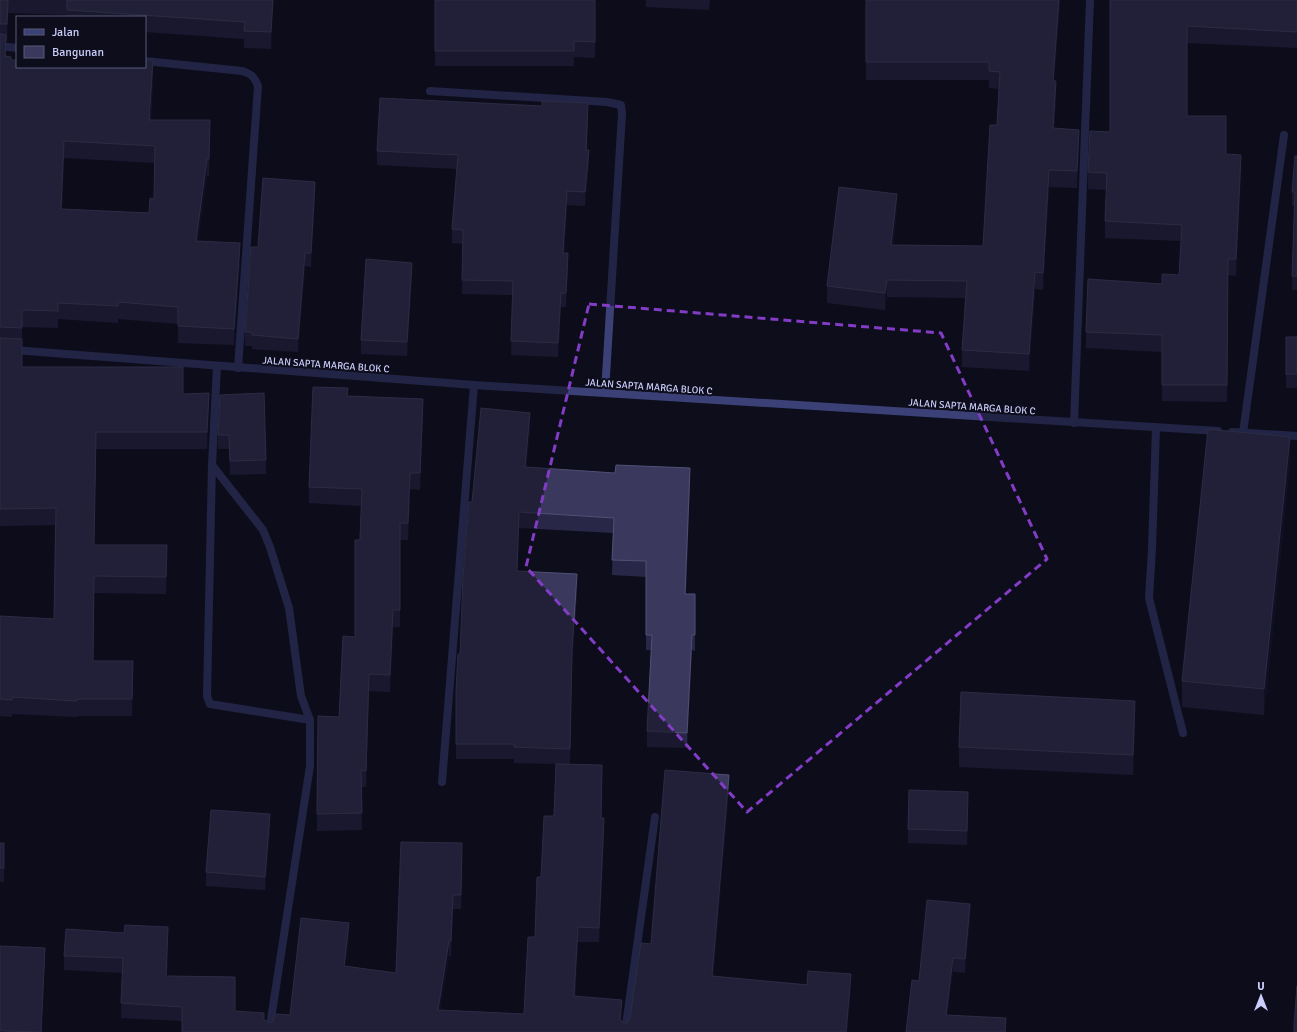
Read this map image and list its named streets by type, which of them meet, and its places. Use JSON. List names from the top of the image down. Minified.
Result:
{"streets":{"street":["JALAN SAPTA MARGA BLOK C"]},"legend":["Jalan","Bangunan"],"north":"top"}
